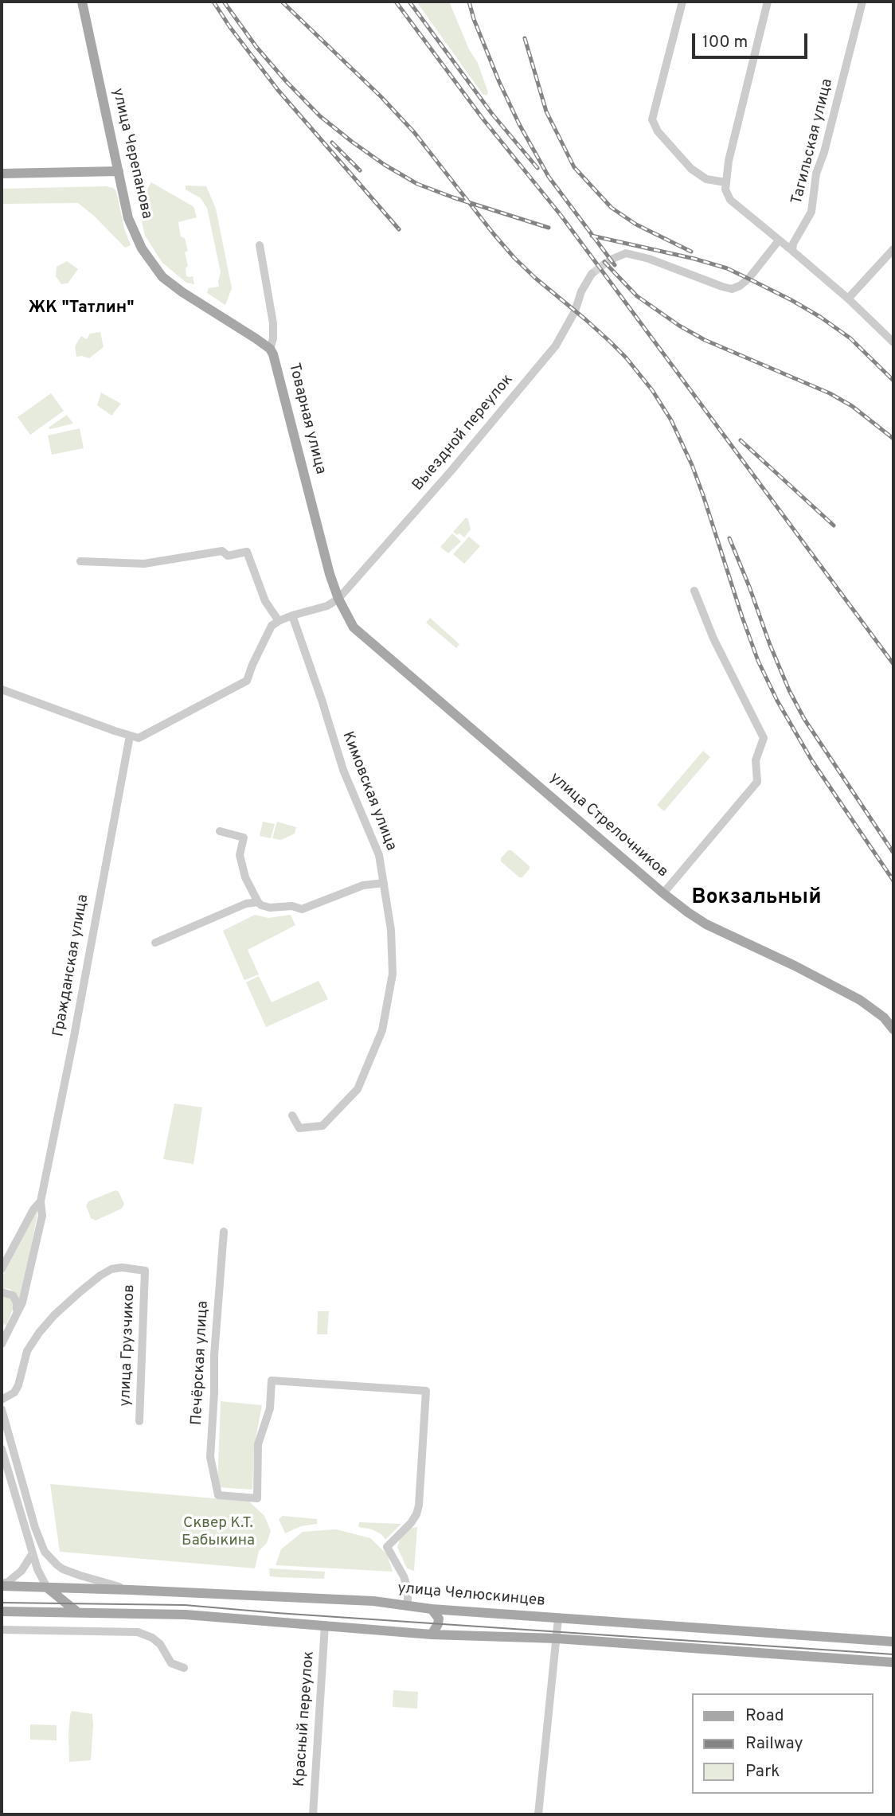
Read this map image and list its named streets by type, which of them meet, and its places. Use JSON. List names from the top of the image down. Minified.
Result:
{"streets":{"main road":["улица Черепанова","Товарная улица","улица Стрелочников","улица Челюскинцев"],"street":["Тагильская улица","Выездной переулок","Кимовская улица","Гражданская улица","улица Грузчиков","Печёрская улица","Красный переулок"]},"crossings":[["улица Черепанова","Товарная улица"],["Товарная улица","Выездной переулок"],["Товарная улица","улица Стрелочников"],["Выездной переулок","улица Стрелочников"],["Печёрская улица","улица Челюскинцев"]],"districts":["ЖК \"Татлин\"","Вокзальный"],"parks":["Сквер К.Т. Бабыкина"],"legend":["Road","Railway","Park"],"scale_bar":"100 m"}
